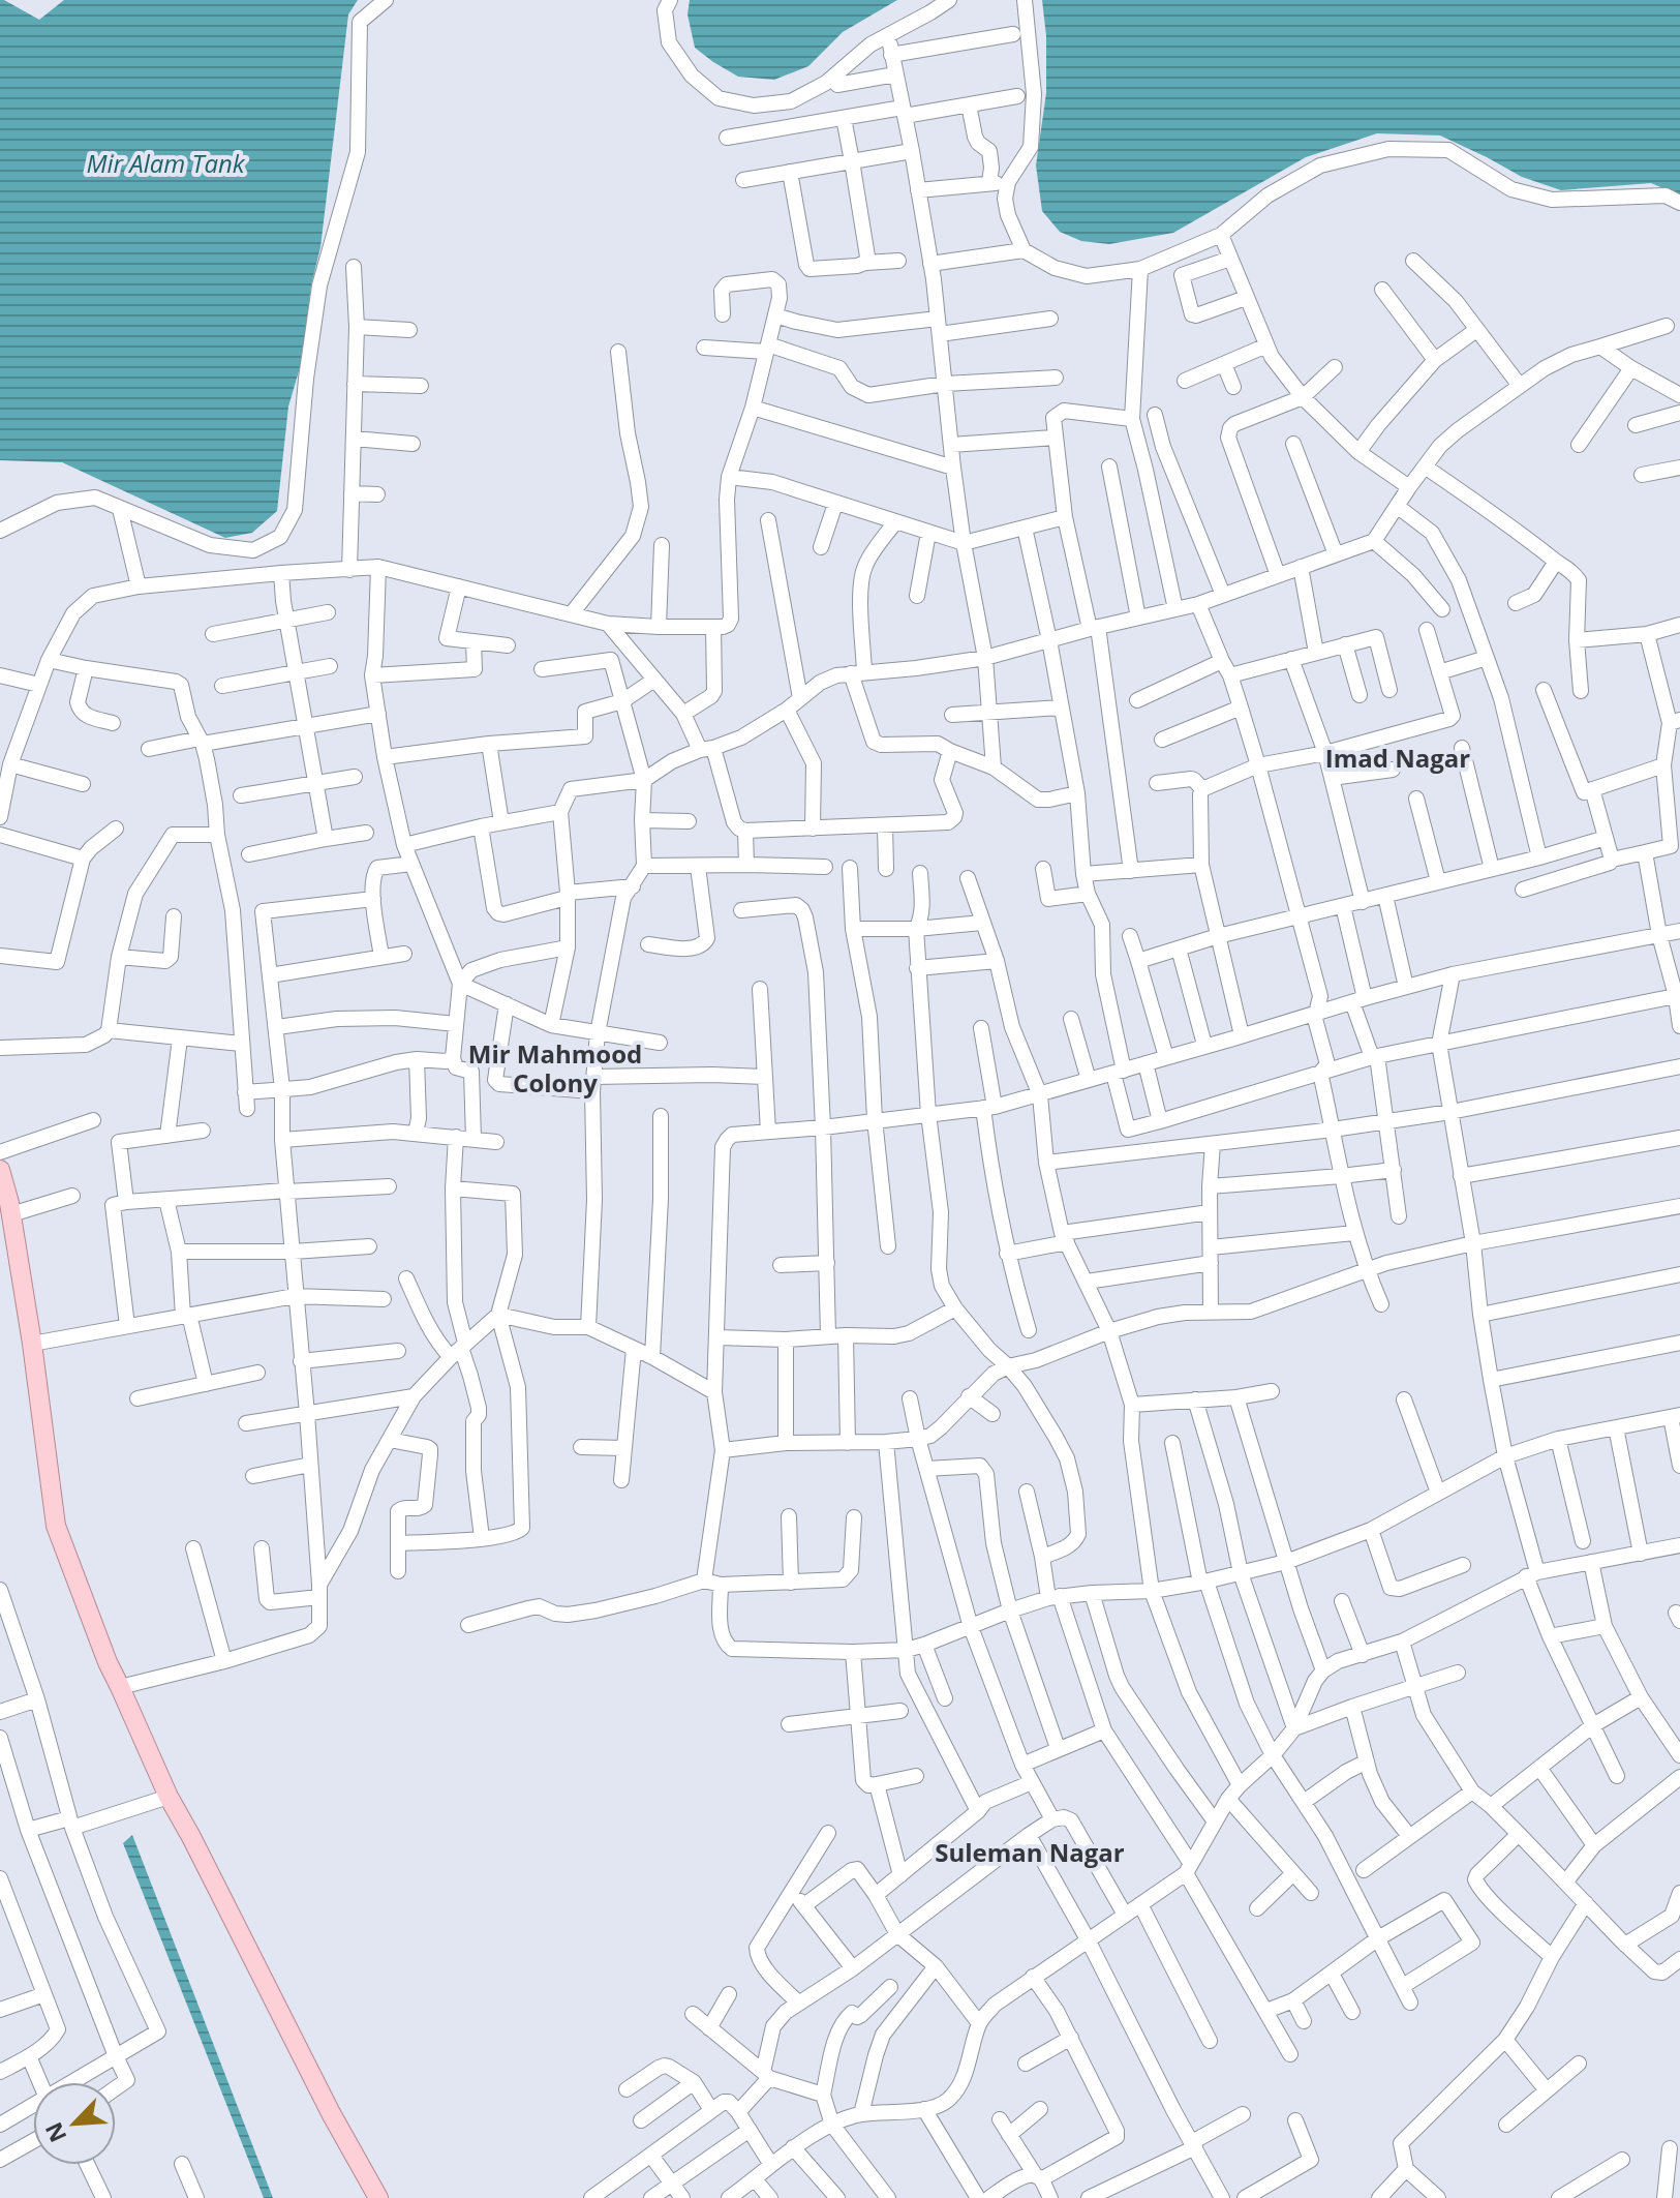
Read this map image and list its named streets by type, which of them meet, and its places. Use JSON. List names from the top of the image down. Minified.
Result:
{"districts":["Imad Nagar","Mir Mahmood Colony","Suleman Nagar"],"water":["Mir Alam Tank"],"north":"bottom left"}
